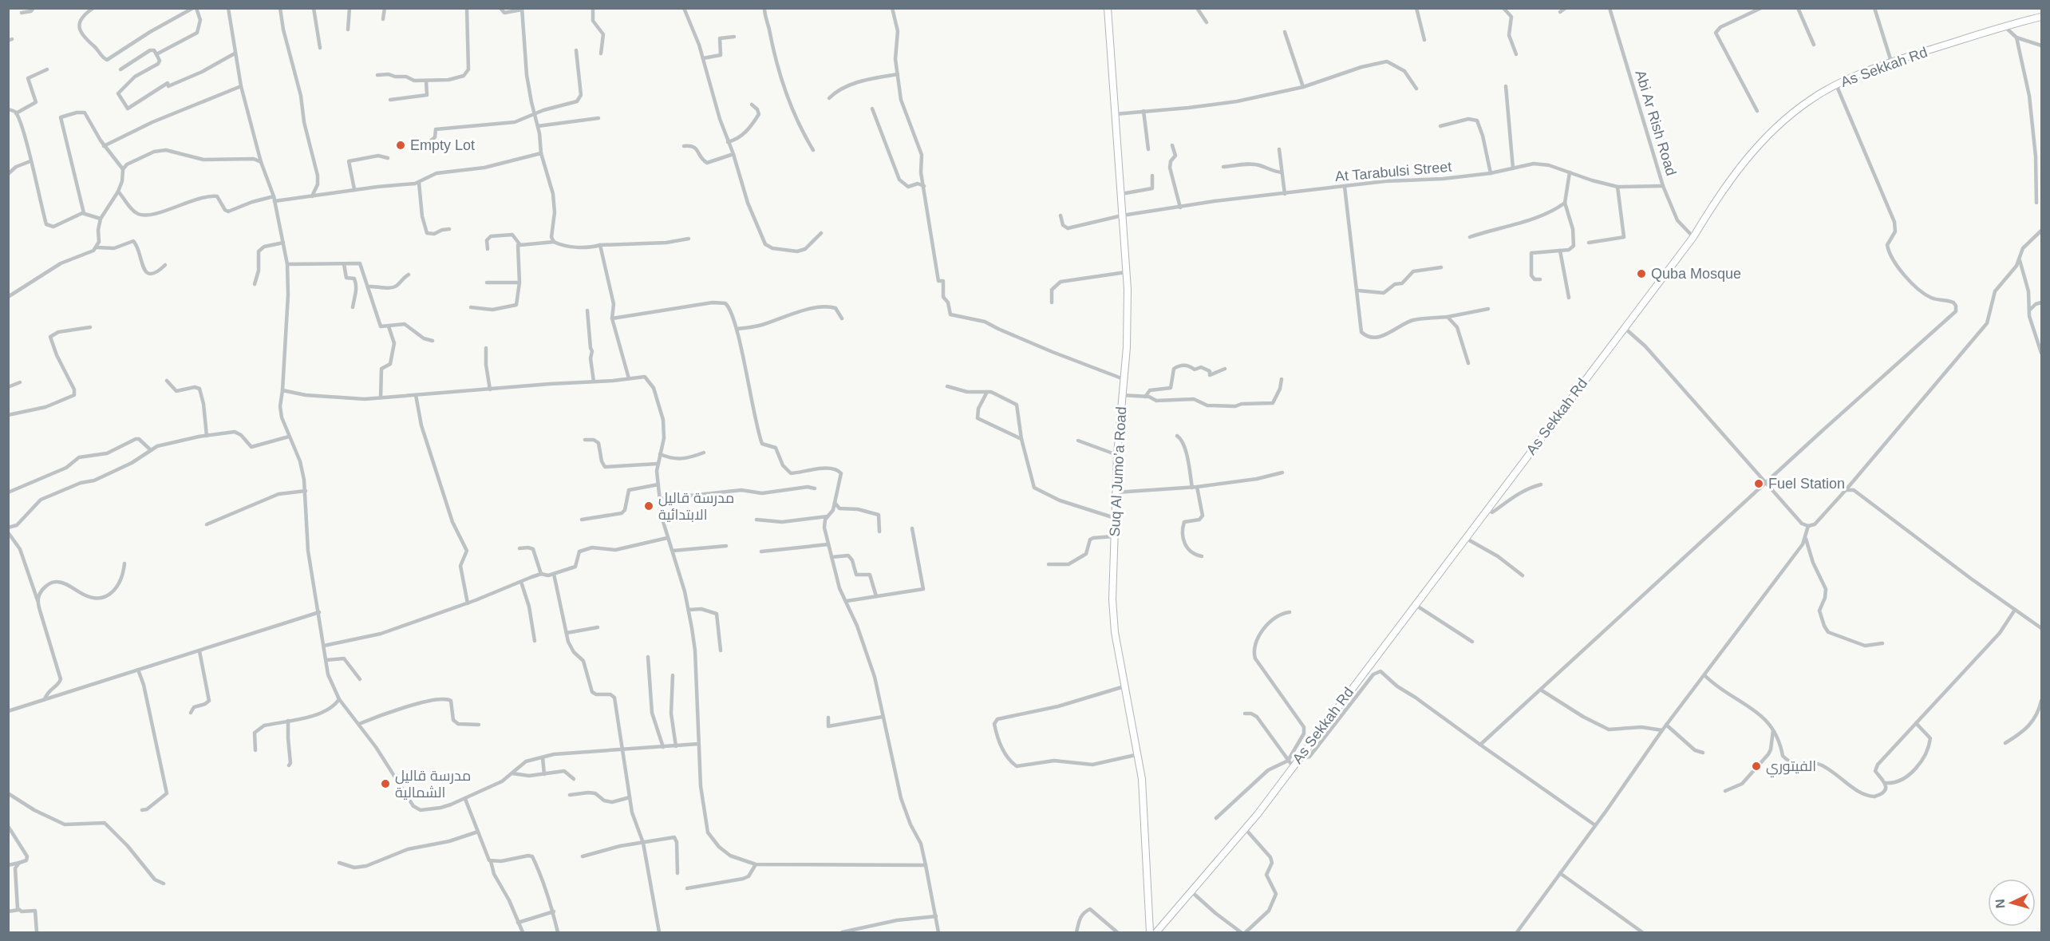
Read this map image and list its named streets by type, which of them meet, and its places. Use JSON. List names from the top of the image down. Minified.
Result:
{"streets":{"main road":["As Sekkah Rd","Suq Al Jumo’a Road"],"street":["Abi Ar Rish Road","At Tarabulsi Street"]},"crossings":[["As Sekkah Rd","Abi Ar Rish Road"],["Abi Ar Rish Road","At Tarabulsi Street"],["At Tarabulsi Street","Suq Al Jumo’a Road"]],"places":["Empty Lot","Quba Mosque","Fuel Station","مدرسة قاليل الابتدائية","الفيتوري","مدرسة قاليل الشمالية"],"north":"left"}
